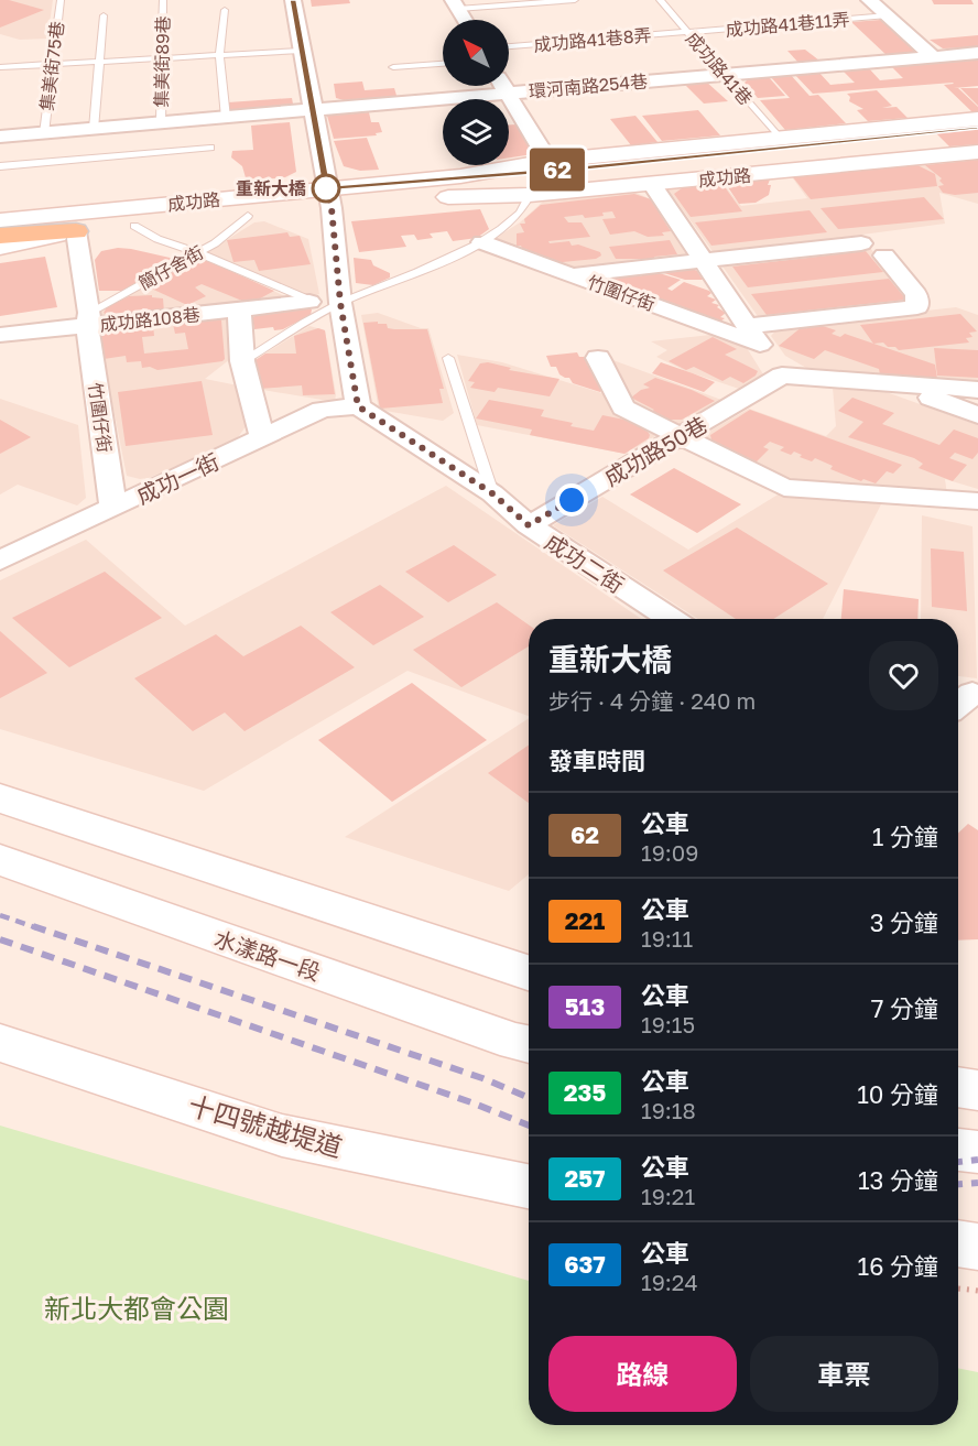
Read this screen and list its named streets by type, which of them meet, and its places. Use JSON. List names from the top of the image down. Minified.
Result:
{"streets":{"street":["環河南路254巷","成功路","簡仔舍街","竹圍仔街","成功路108巷","成功路50巷","成功一街","成功二街","水漾路一段","十四號越堤道"],"lane":["成功路41巷11弄","成功路41巷8弄","集美街89巷","集美街75巷","成功路41巷"]},"crossings":[["成功路41巷11弄","成功路41巷8弄"],["成功路41巷11弄","成功路41巷"],["成功路41巷8弄","成功路41巷"],["集美街89巷","環河南路254巷"],["集美街75巷","環河南路254巷"],["成功路41巷","環河南路254巷"],["成功路41巷","成功路"],["成功路","簡仔舍街"],["成功路","成功路108巷"],["簡仔舍街","竹圍仔街"],["簡仔舍街","成功路108巷"],["竹圍仔街","成功路108巷"],["竹圍仔街","成功一街"],["成功路50巷","成功二街"],["成功一街","成功二街"]],"parks":["新北大都會公園"],"places":["重新大橋"],"lines":["bus line 62"],"north":"top left","page":{"on_map":"62","heading":[["重新大橋","步行 · 4 分鐘 · 240 m"],"發車時間"],"list":[{"mark":"62","name":"公車","note":"19:09","value":"1 分鐘"},{"mark":"221","name":"公車","note":"19:11","value":"3 分鐘"},{"mark":"513","name":"公車","note":"19:15","value":"7 分鐘"},{"mark":"235","name":"公車","note":"19:18","value":"10 分鐘"},{"mark":"257","name":"公車","note":"19:21","value":"13 分鐘"},{"mark":"637","name":"公車","note":"19:24","value":"16 分鐘"}],"buttons":["路線","車票"]}}
